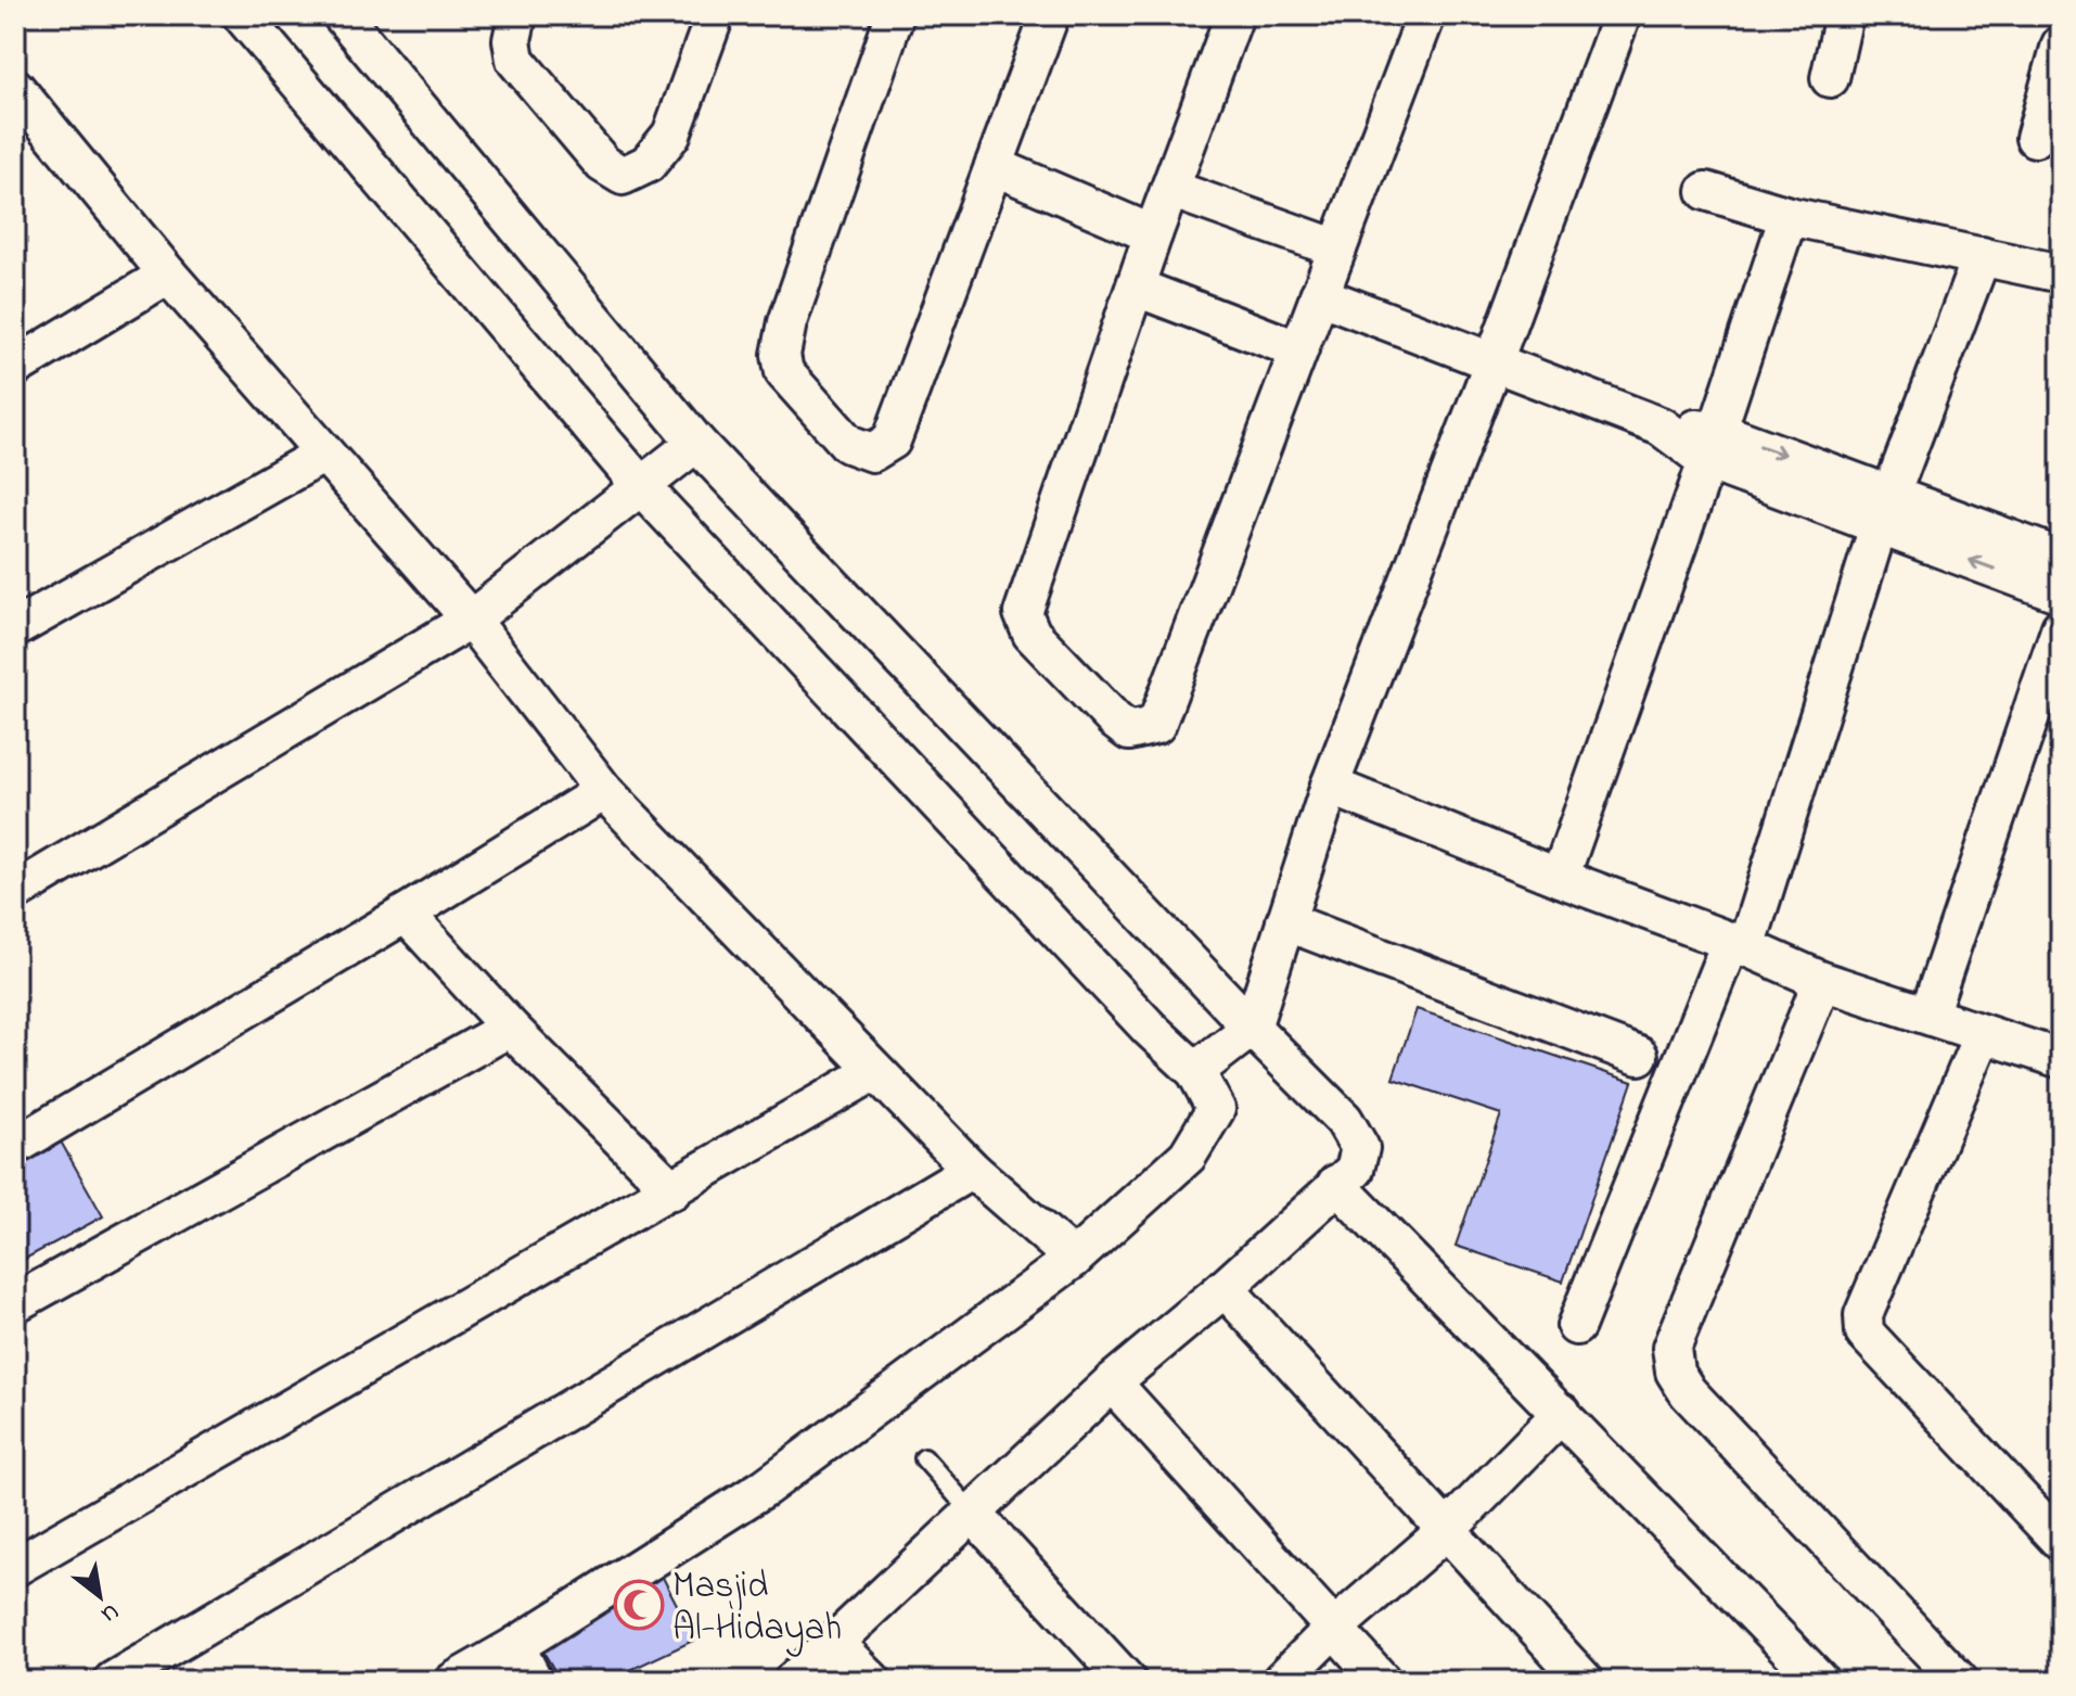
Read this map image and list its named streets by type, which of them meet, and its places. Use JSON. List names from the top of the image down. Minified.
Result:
{"places":{"mosque":["Masjid Al-Hidayah"]},"north":"bottom right"}
